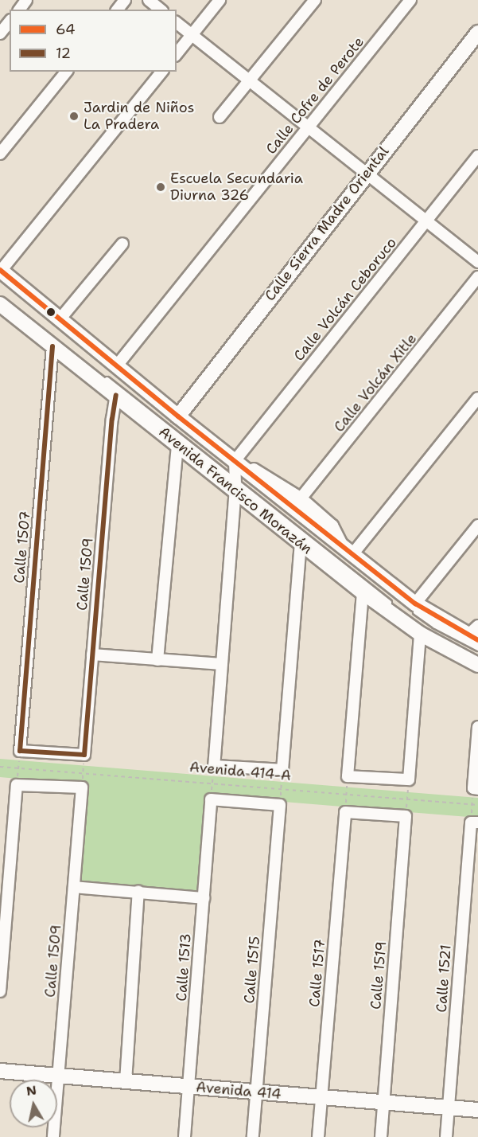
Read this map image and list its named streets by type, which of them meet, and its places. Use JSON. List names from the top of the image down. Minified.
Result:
{"streets":{"street":["Calle Cofre de Perote","Calle Sierra Madre Oriental","Calle Volcán Ceboruco","Calle Volcán Xitle","Avenida Francisco Morazán","Calle 1507","Calle 1509","Avenida 414-A","Calle 1513","Calle 1515","Calle 1517","Calle 1519","Calle 1521","Avenida 414"]},"crossings":[["Calle Cofre de Perote","Avenida Francisco Morazán"],["Calle Sierra Madre Oriental","Avenida Francisco Morazán"],["Calle Volcán Ceboruco","Avenida Francisco Morazán"],["Calle Volcán Xitle","Avenida Francisco Morazán"],["Avenida Francisco Morazán","Calle 1507"],["Avenida Francisco Morazán","Calle 1509"],["Calle 1509","Avenida 414"],["Avenida 414-A","Calle 1513"],["Avenida 414-A","Calle 1515"],["Calle 1513","Avenida 414"],["Calle 1515","Avenida 414"],["Calle 1517","Avenida 414"],["Calle 1519","Avenida 414"],["Calle 1521","Avenida 414"]],"places":["Jardin de Niños La Pradera","Escuela Secundaria Diurna 326"],"lines":["transit line 64","transit line 12"],"legend":["64","12"],"north":"top"}
